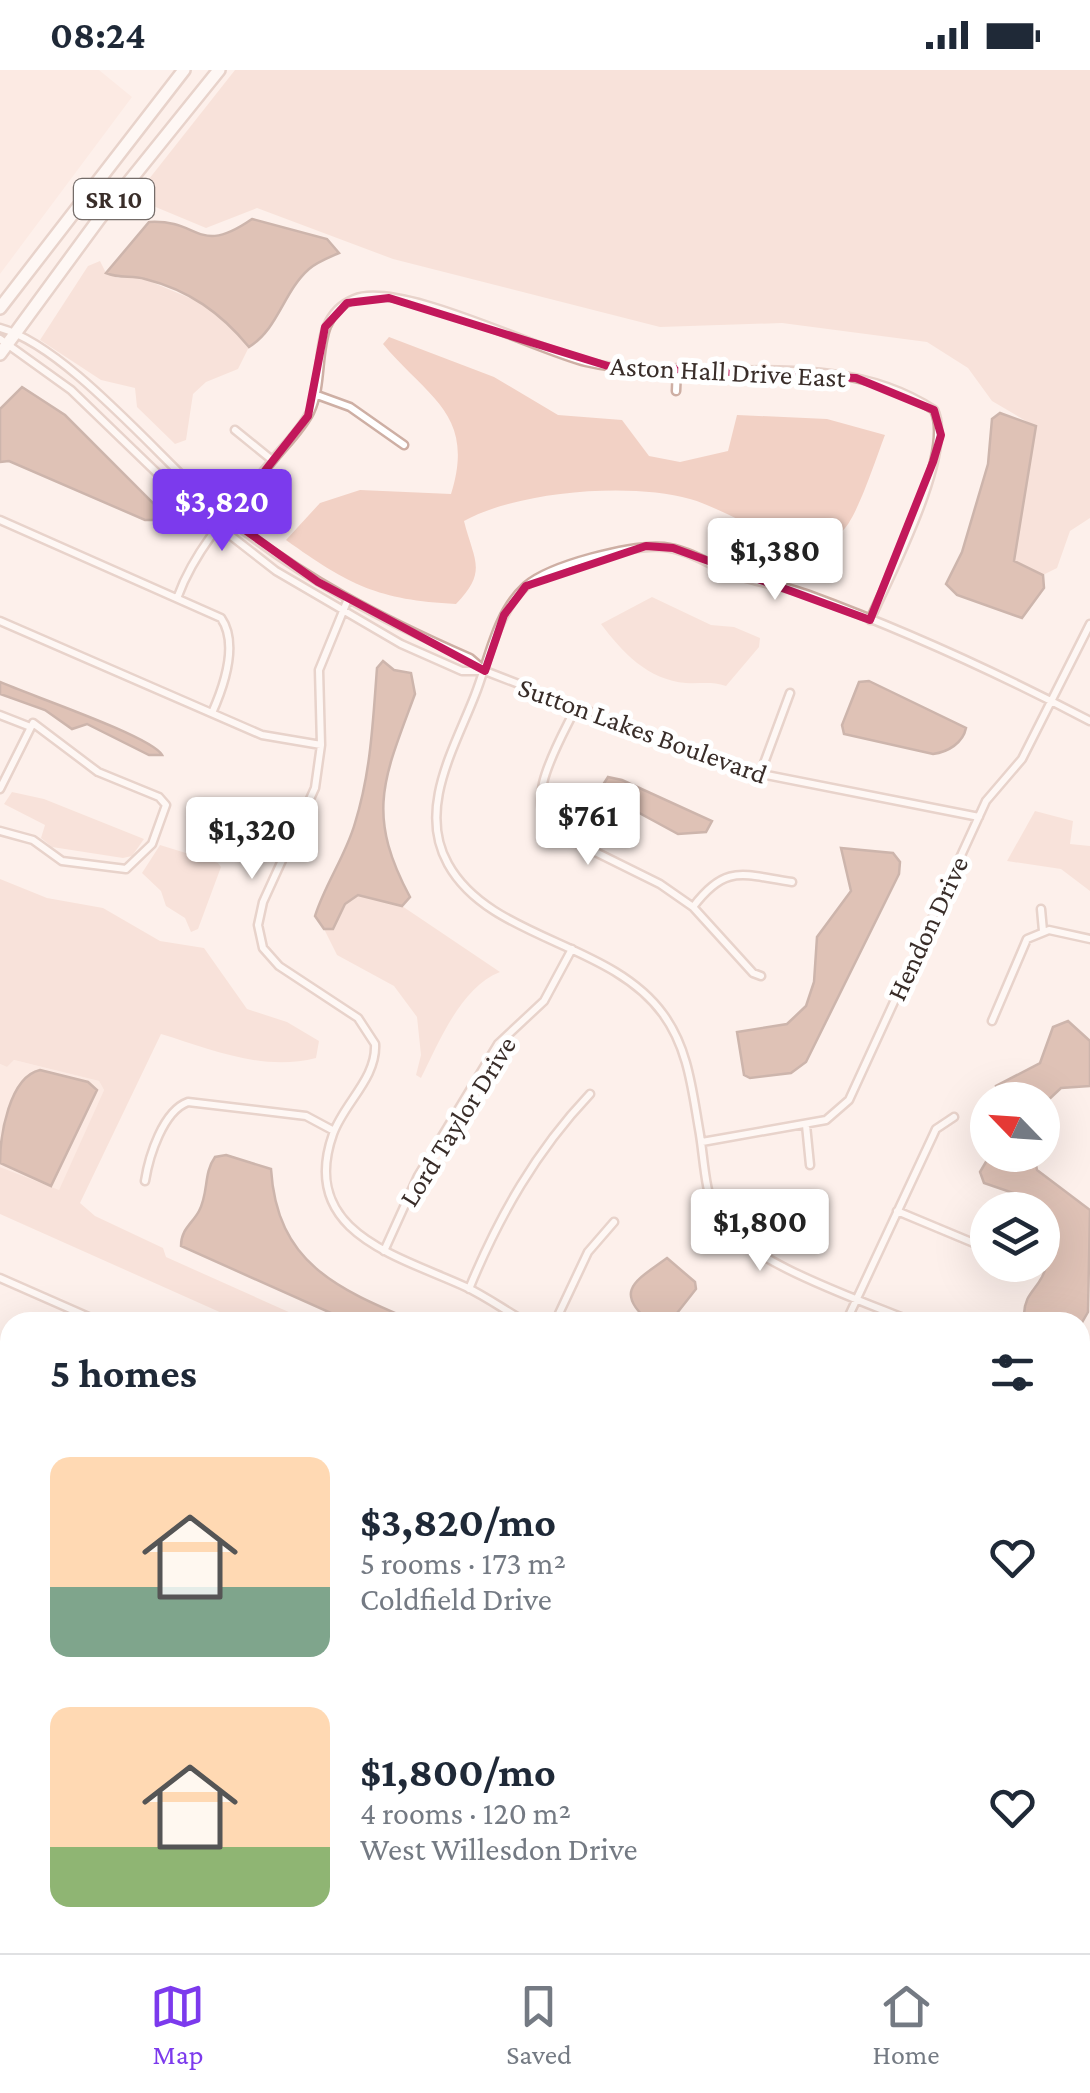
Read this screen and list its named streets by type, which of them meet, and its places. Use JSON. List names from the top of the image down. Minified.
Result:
{"streets":{"highway":["SR 10"],"street":["Aston Hall Drive East","Sutton Lakes Boulevard","Hendon Drive","Lord Taylor Drive"]},"crossings":[["SR 10","Sutton Lakes Boulevard"],["Sutton Lakes Boulevard","Hendon Drive"]],"north":"top left","page":{"status":"08:24","price":["$3,820","$1,380","$761","$1,320","$1,800"],"heading":"5 homes","list":[{"name":"$3,820/mo","note":"5 rooms · 173 m² · Coldfield Drive"},{"name":"$1,800/mo","note":"4 rooms · 120 m² · West Willesdon Drive"}],"tabs":["Map","Saved","Home"]}}
